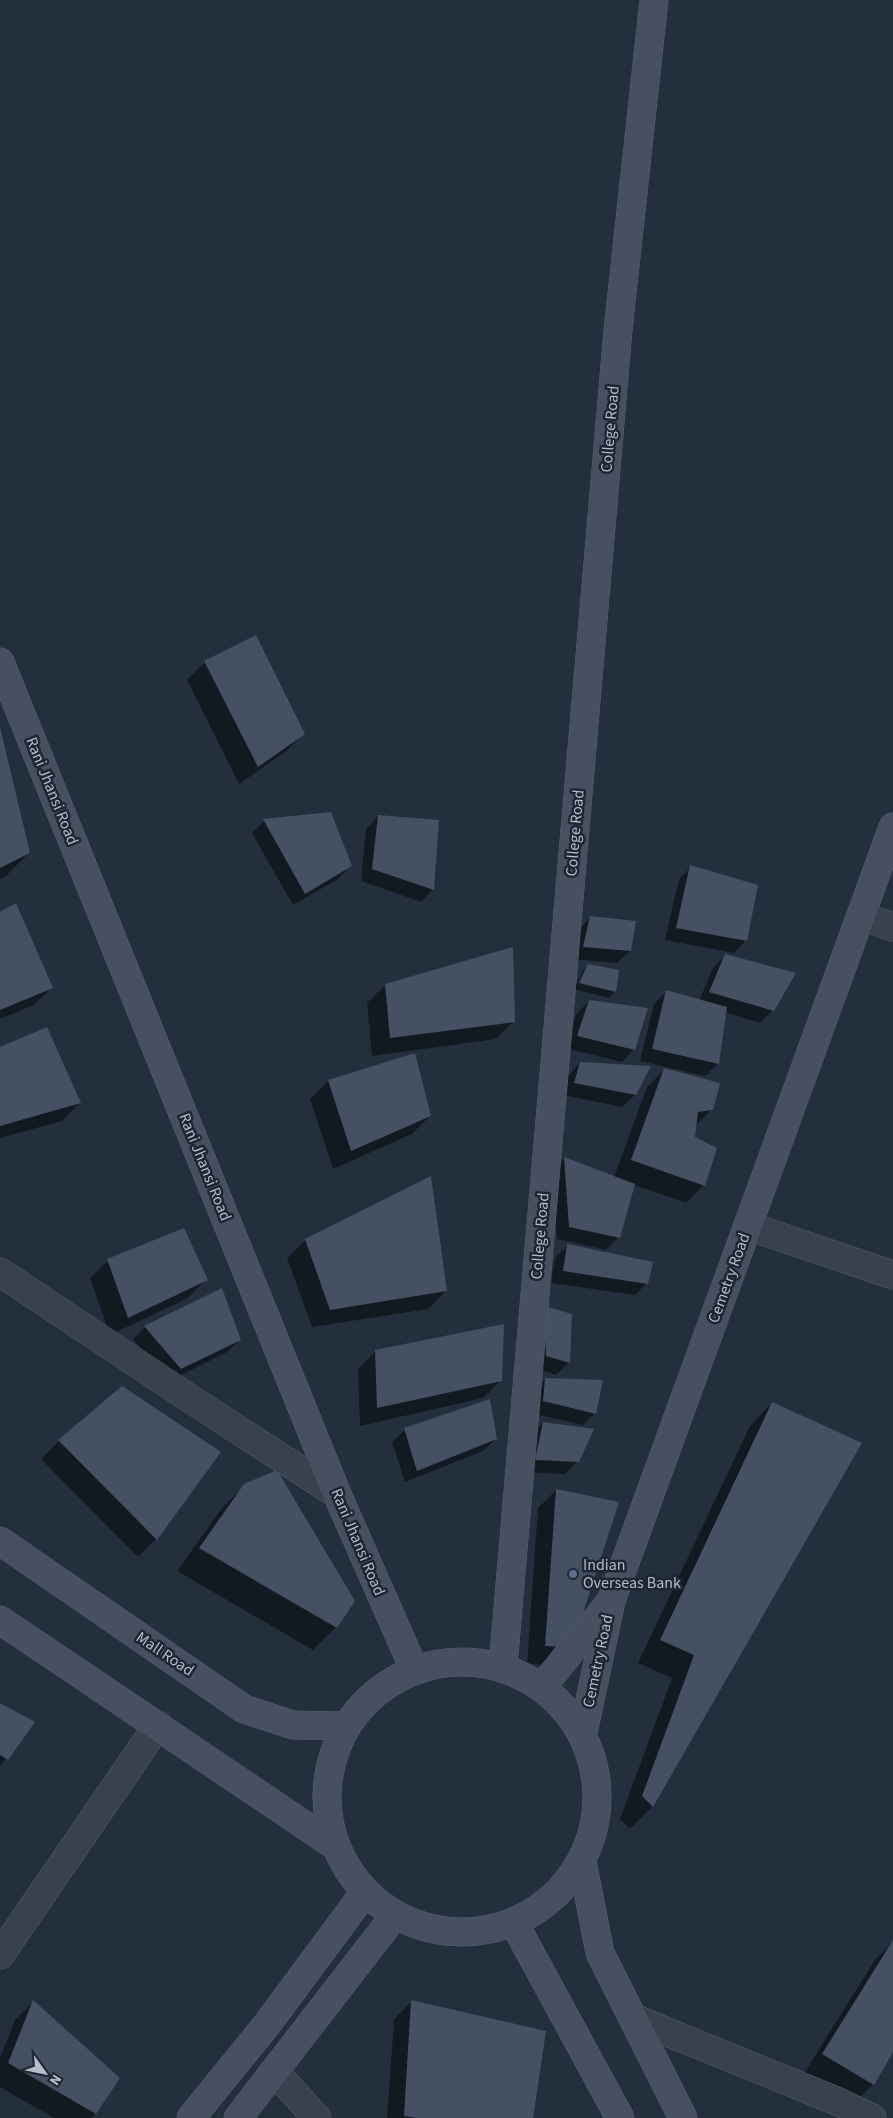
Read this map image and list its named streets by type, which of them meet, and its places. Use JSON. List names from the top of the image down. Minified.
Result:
{"streets":{"street":["College Road","Rani Jhansi Road","Cemetry Road","Mall Road"]},"places":["Indian Overseas Bank"],"north":"bottom right"}
